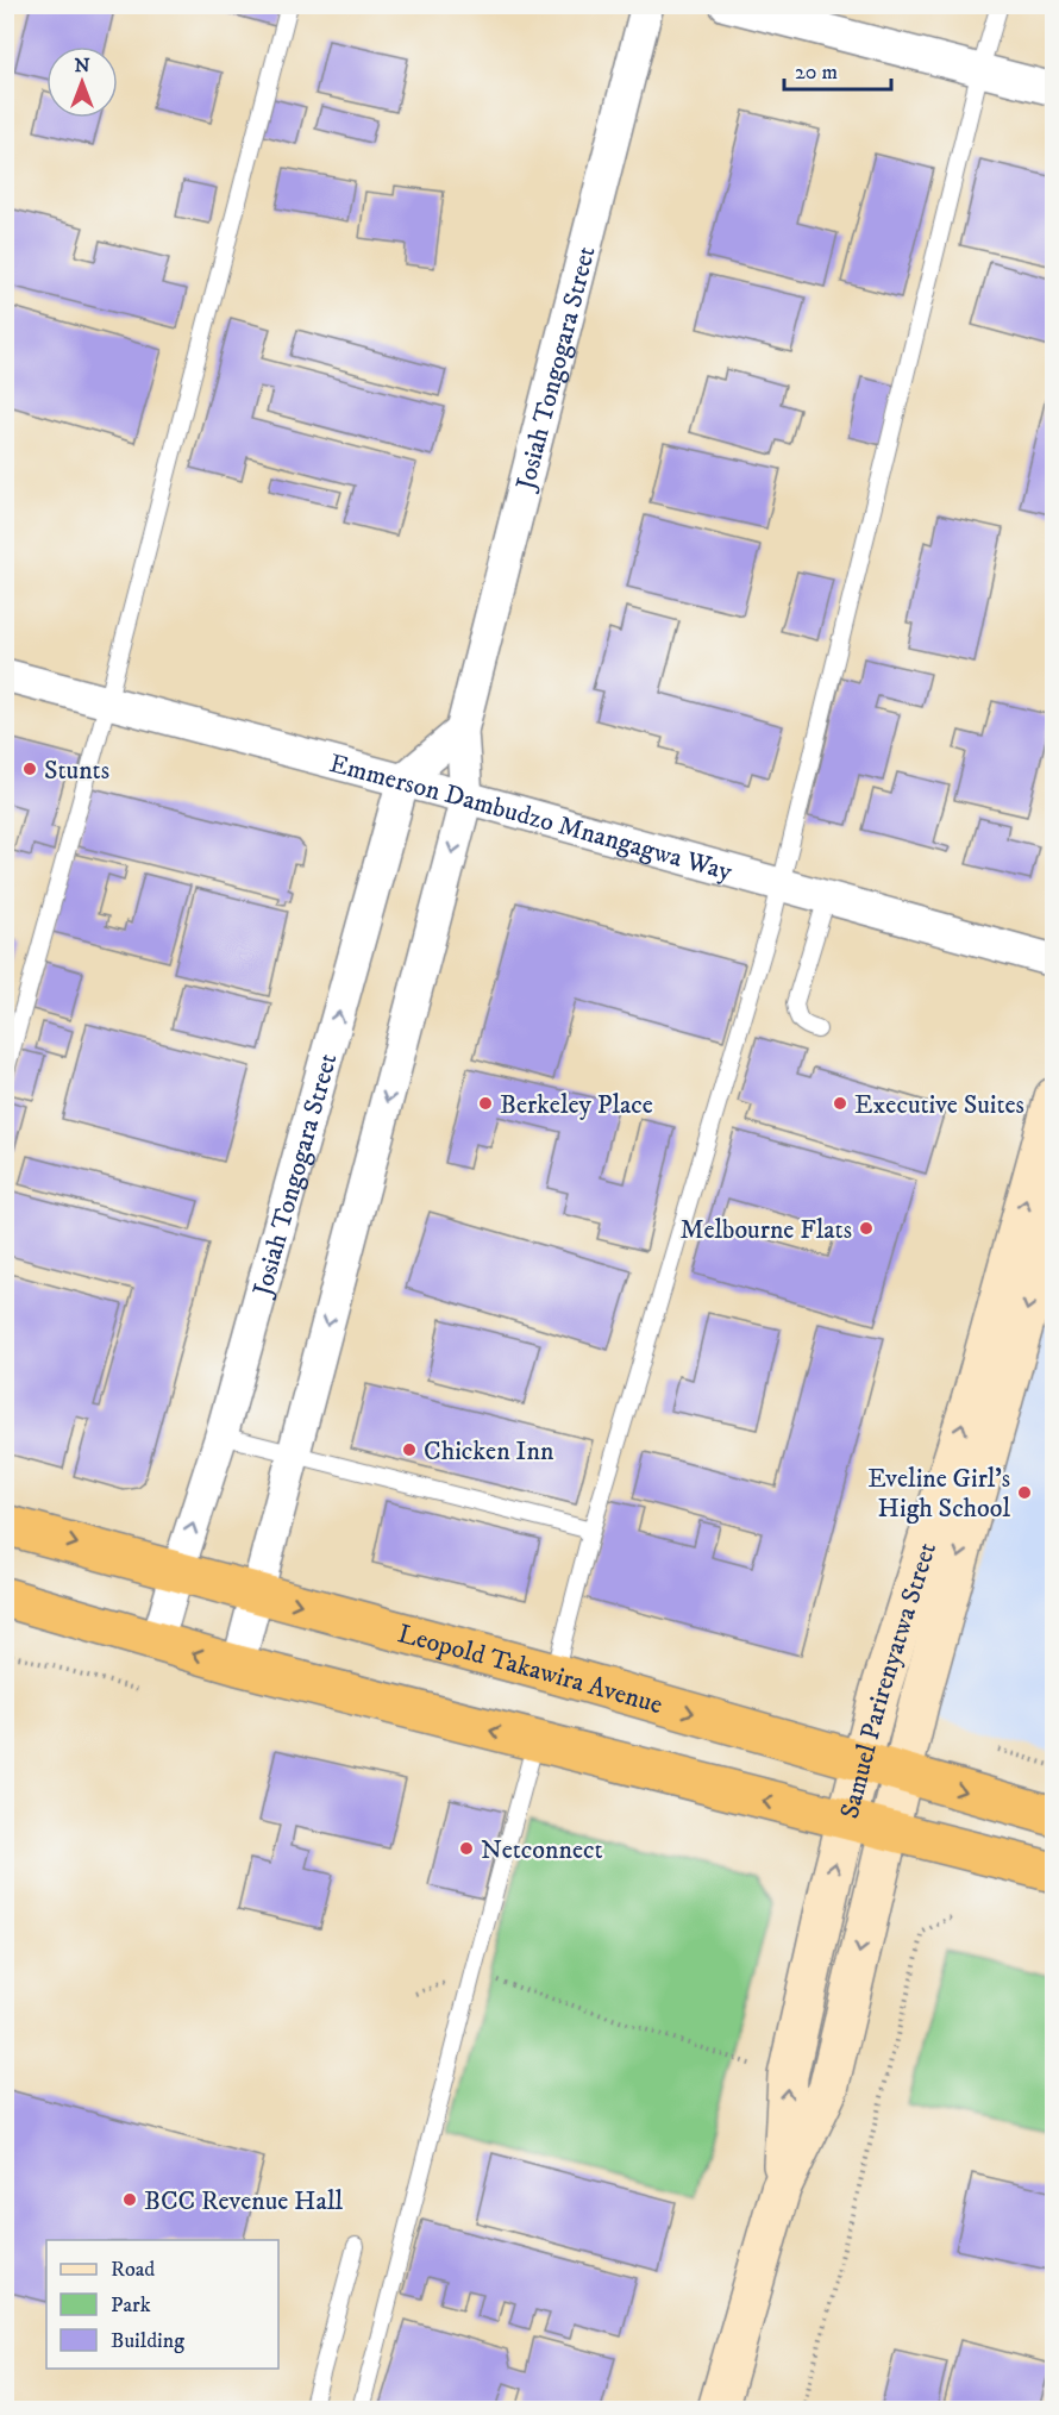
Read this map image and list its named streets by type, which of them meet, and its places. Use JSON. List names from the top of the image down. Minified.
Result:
{"streets":{"highway":["Leopold Takawira Avenue"],"street":["Josiah Tongogara Street","Emmerson Dambudzo Mnangagwa Way","Samuel Parirenyatwa Street"]},"crossings":[["Josiah Tongogara Street","Emmerson Dambudzo Mnangagwa Way"],["Josiah Tongogara Street","Leopold Takawira Avenue"],["Leopold Takawira Avenue","Samuel Parirenyatwa Street"]],"places":["Stunts","Berkeley Place","Executive Suites","Melbourne Flats","Chicken Inn","Eveline Girl's High School","Netconnect","BCC Revenue Hall"],"legend":["Road","Park","Building"],"scale_bar":"20 m","north":"top"}
